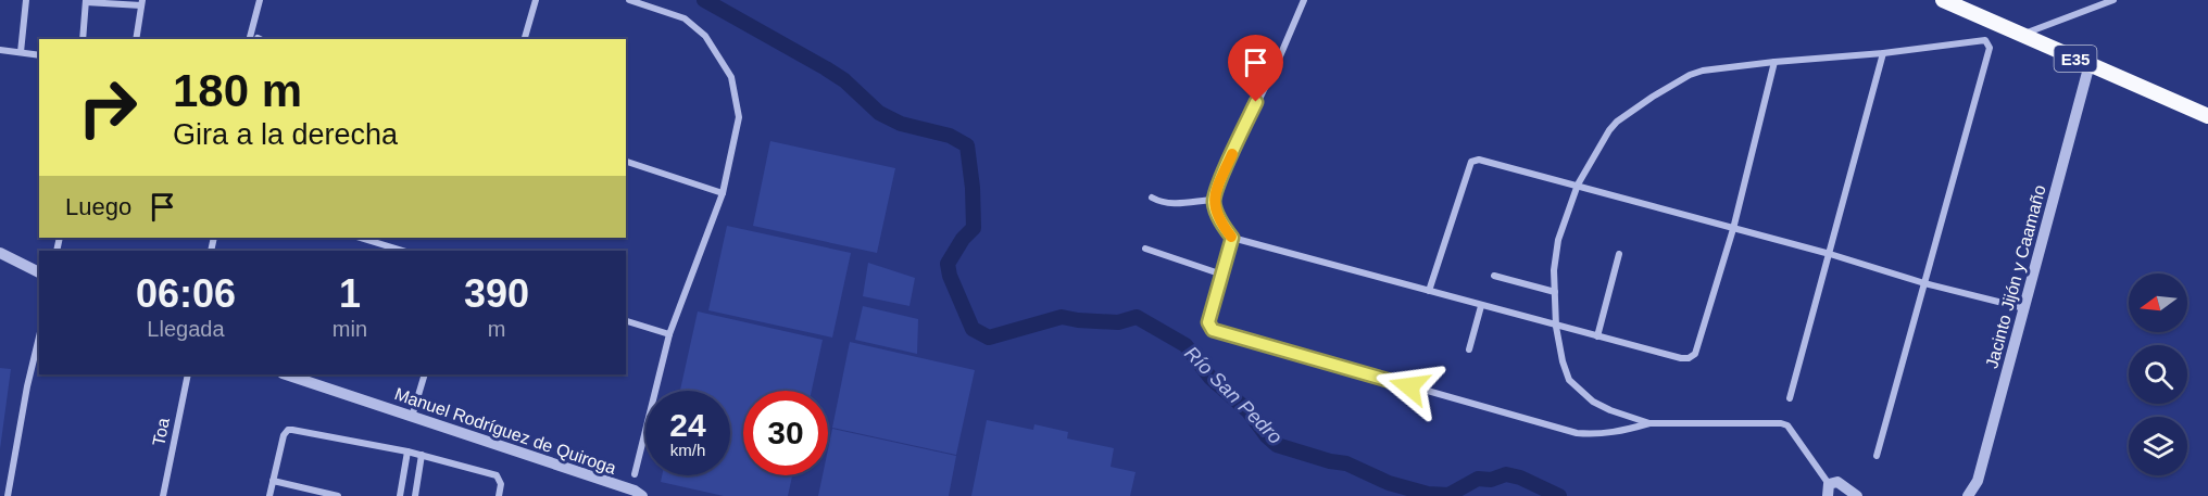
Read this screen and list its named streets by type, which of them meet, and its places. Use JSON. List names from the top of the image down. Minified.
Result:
{"streets":{"highway":["E35"],"street":["Jacinto Jijón y Caamaño","Manuel Rodríguez de Quiroga","Toa"]},"crossings":[["E35","Jacinto Jijón y Caamaño"]],"water":["Río San Pedro"],"north":"left","page":{"turn":["180 m","Gira a la derecha"],"then":"Luego","eta":["06:06","Llegada","1","min","390","m"],"speed":"24 km/h","limit":"30"}}
